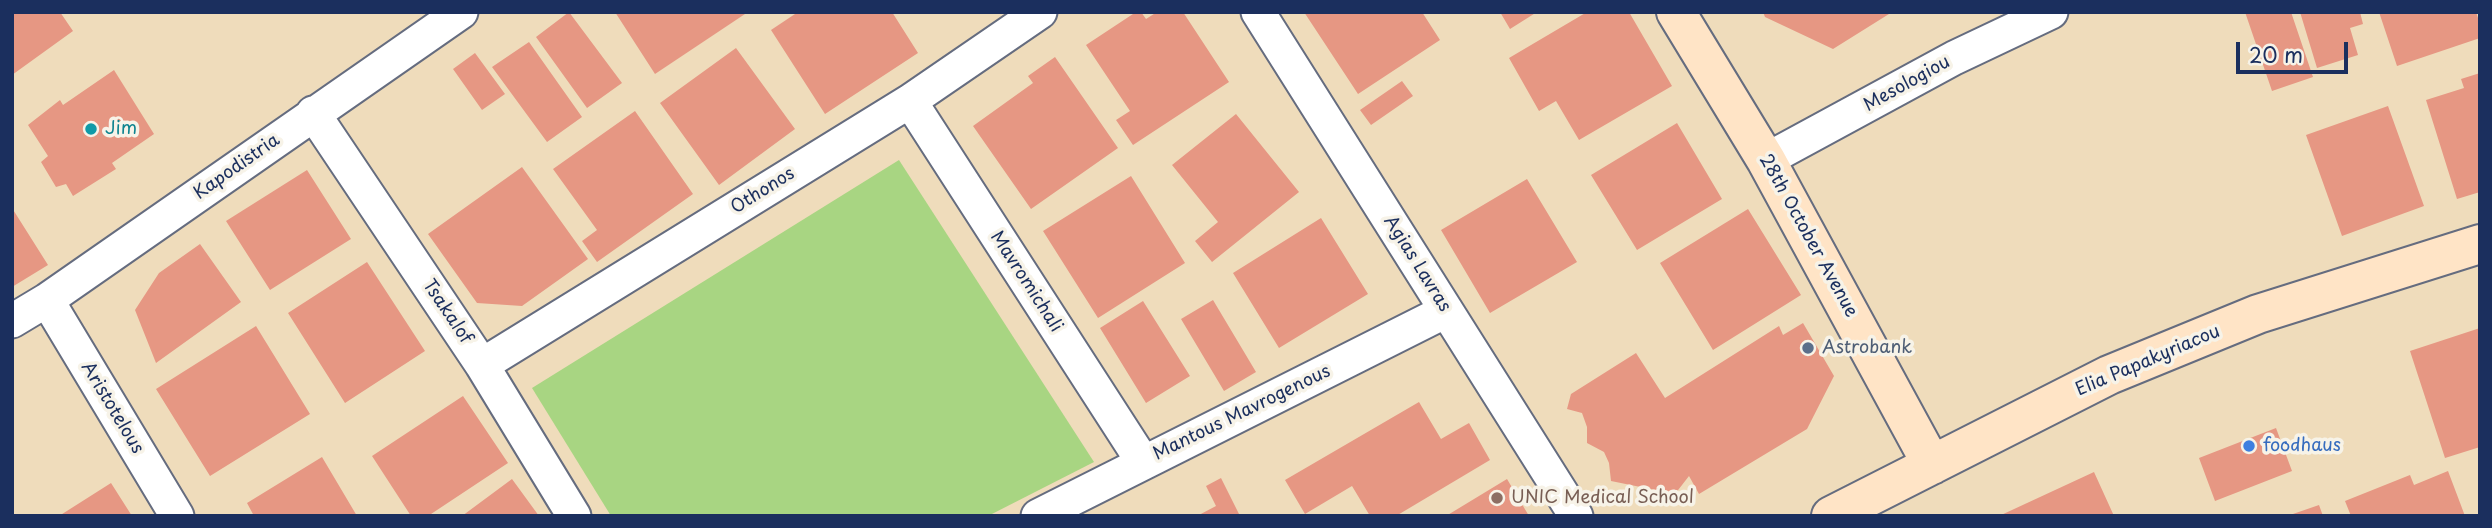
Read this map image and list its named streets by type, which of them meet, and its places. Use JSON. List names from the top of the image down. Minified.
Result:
{"streets":{"main road":["28th October Avenue","Elia Papakyriacou"],"street":["Mesologiou","Kapodistria","Othonos","Agias Lavras","Mavromichali","Tsakalof","Aristotelous","Mantous Mavrogenous"]},"crossings":[["Mesologiou","28th October Avenue"],["Kapodistria","Tsakalof"],["Kapodistria","Aristotelous"],["Othonos","Mavromichali"],["Othonos","Tsakalof"],["28th October Avenue","Elia Papakyriacou"],["Agias Lavras","Mantous Mavrogenous"],["Mavromichali","Mantous Mavrogenous"]],"places":["Jim","Astrobank","foodhaus","UNIC Medical School"],"scale_bar":"20 m"}
